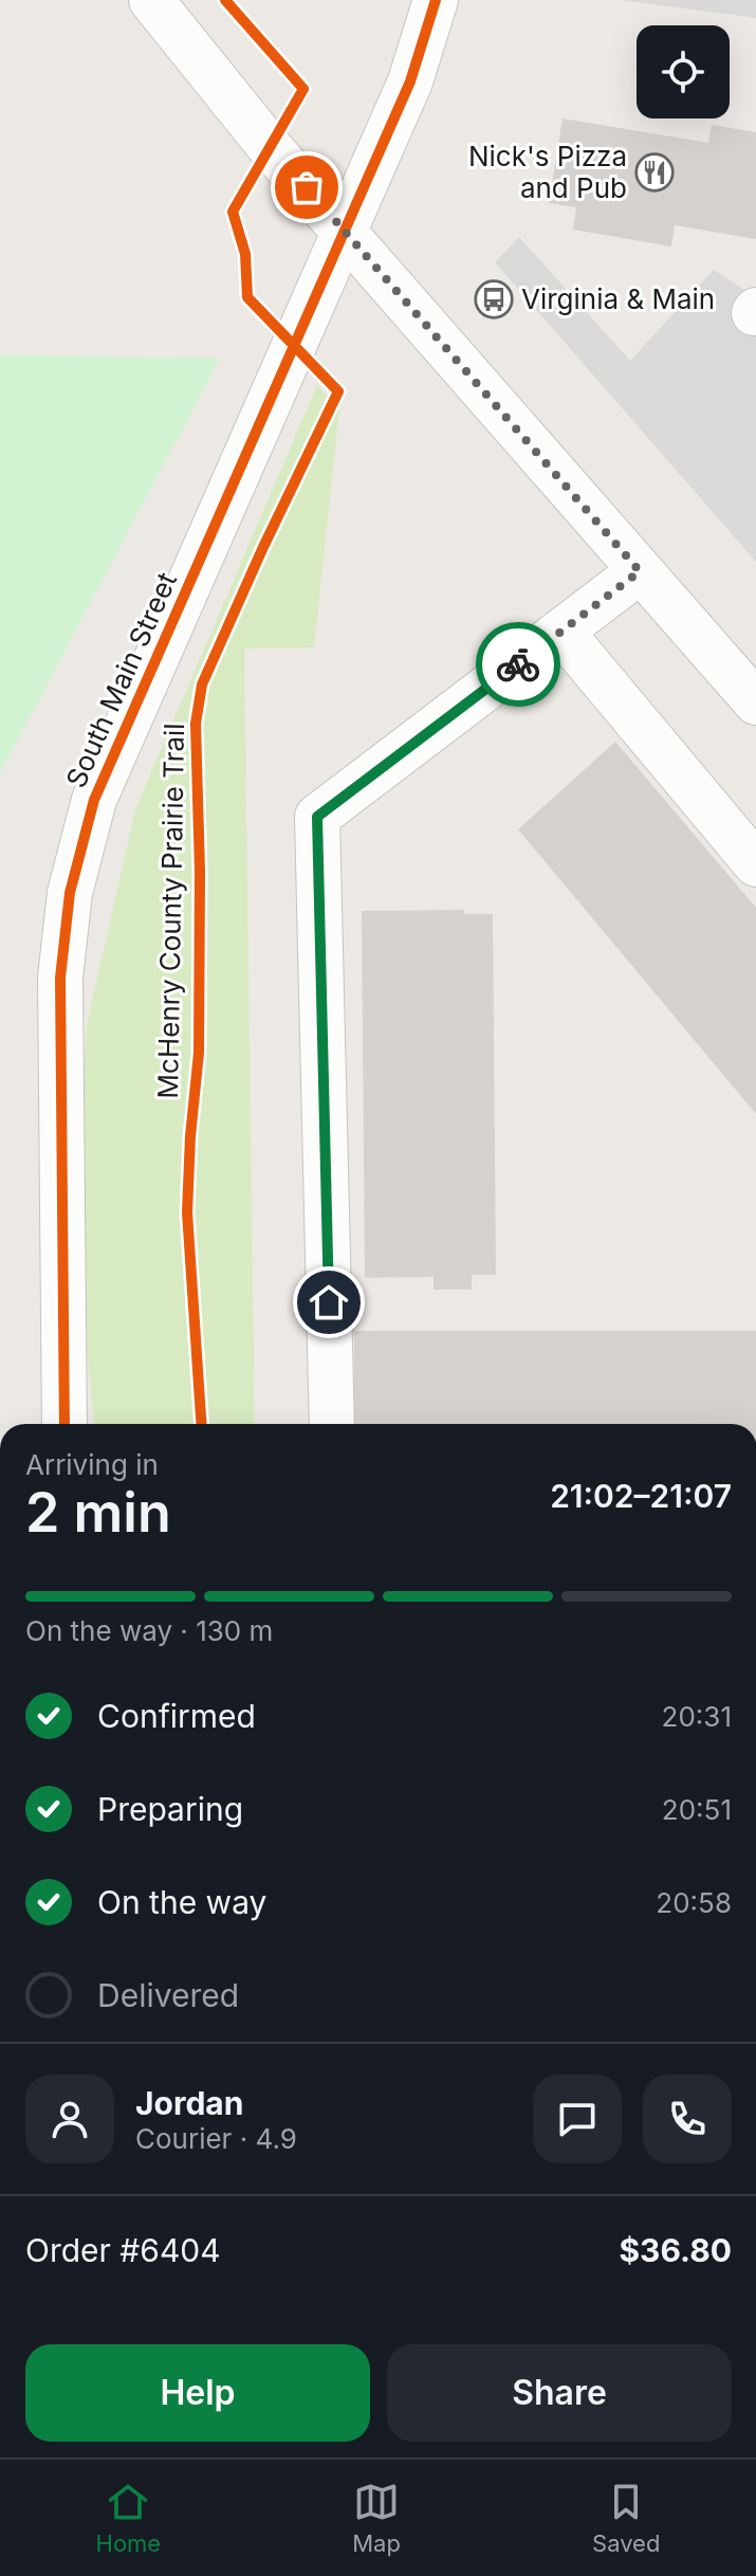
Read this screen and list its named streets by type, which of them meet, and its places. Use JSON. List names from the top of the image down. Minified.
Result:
{"streets":{"street":["South Main Street"],"cycle path":["McHenry County Prairie Trail"]},"places":{"restaurant":["Nick's Pizza and Pub"],"bus stop":["Virginia & Main"]},"page":{"heading":["2 min","Arriving in","21:02–21:07"],"panel":["Jordan","Courier · 4.9","Order #6404","$36.80"],"bar":"On the way · 130 m","list":[["Confirmed","20:31"],["Preparing","20:51"],["On the way","20:58"],"Delivered"],"buttons":["Help","Share"],"tabs":["Home","Map","Saved"]}}
